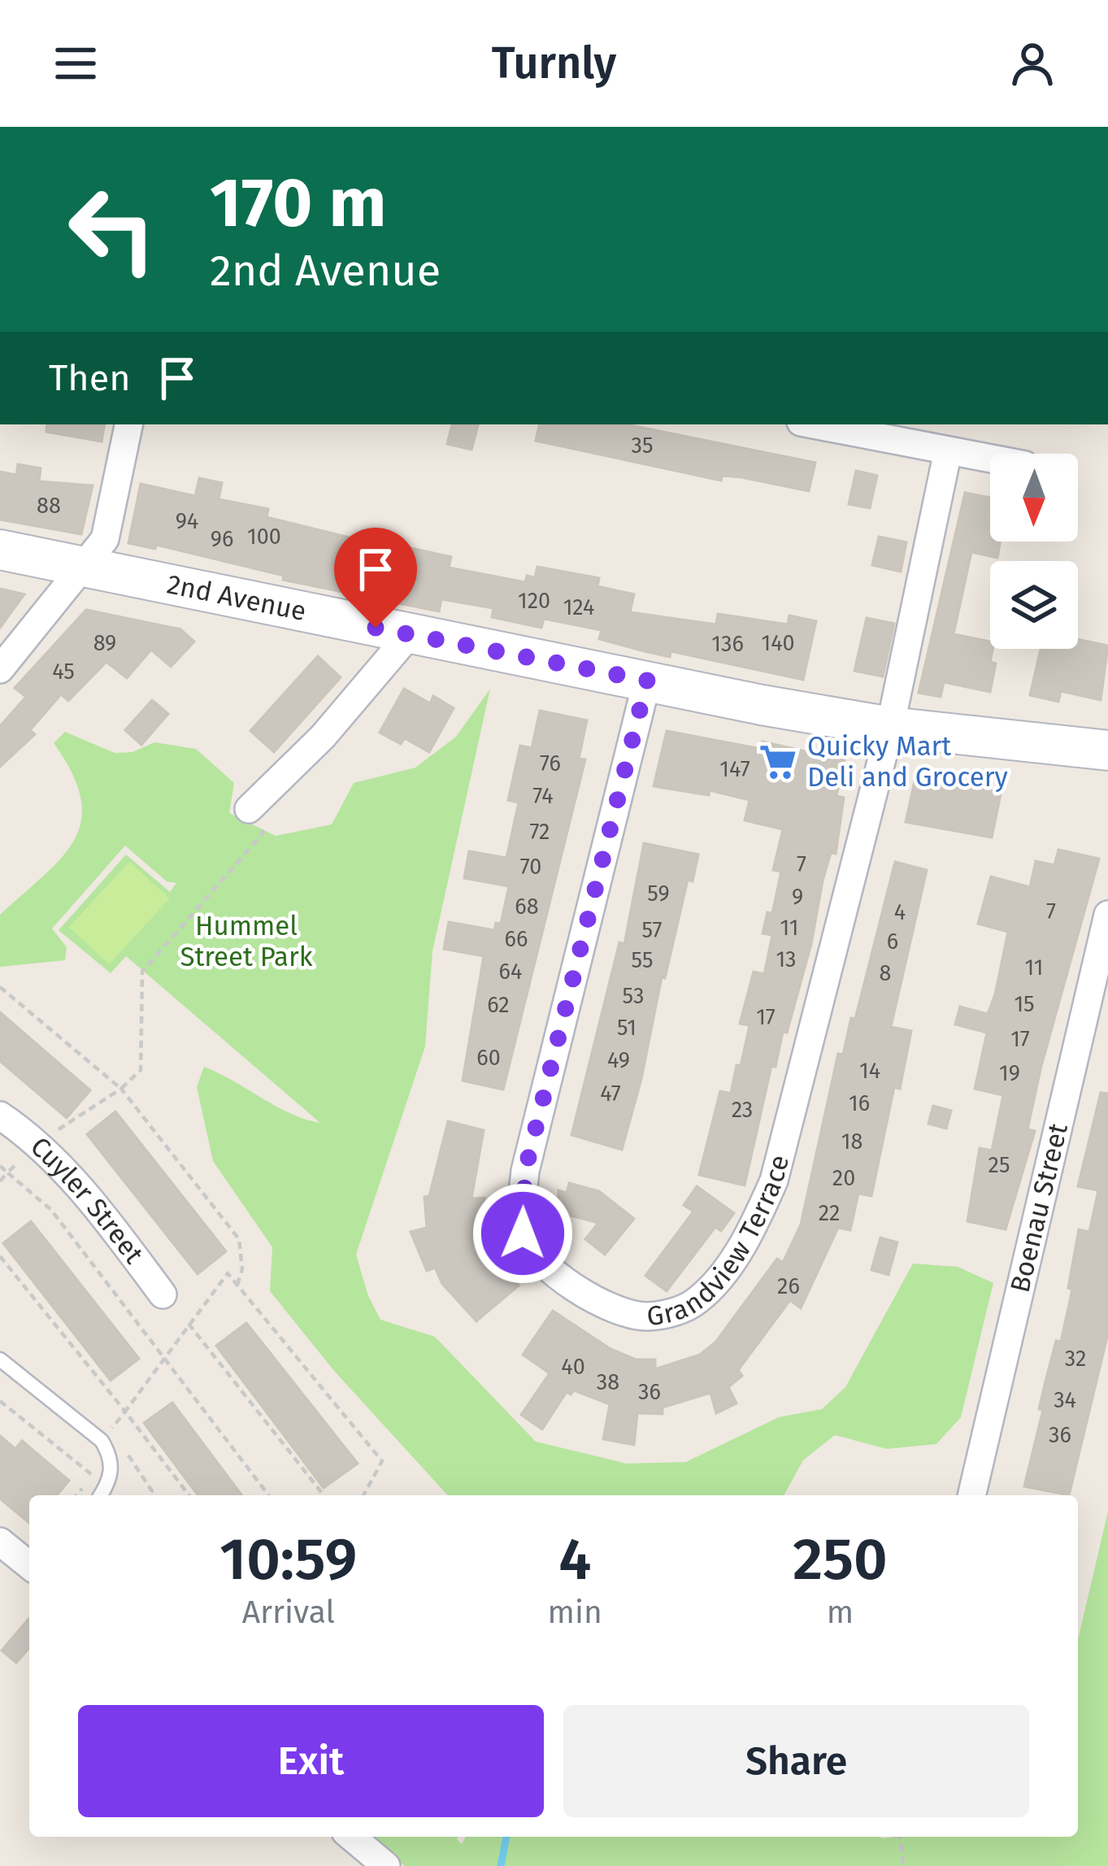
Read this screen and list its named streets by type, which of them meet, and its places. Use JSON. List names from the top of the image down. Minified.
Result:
{"streets":{"street":["2nd Avenue","Cuyler Street","Boenau Street","Grandview Terrace"]},"crossings":[["2nd Avenue","Grandview Terrace"]],"parks":["Hummel Street Park"],"places":{"supermarket":["Quicky Mart Deli and Grocery"]},"house_numbers":["35","88","94","100","96","120","124","89","140","136","45","76","147","74","72","7","70","59","9","68","7","4","11","57","66","6","13","55","11","64","8","53","15","62","17","51","17","60","49","14","19","47","16","23","18","25","20","22","26","32","40","38","36","34","36"],"north":"bottom","page":{"header":"Turnly","turn":["170 m","2nd Avenue"],"then":"Then","eta":["10:59","Arrival","4","min","250","m"],"buttons":["Exit","Share"]}}
